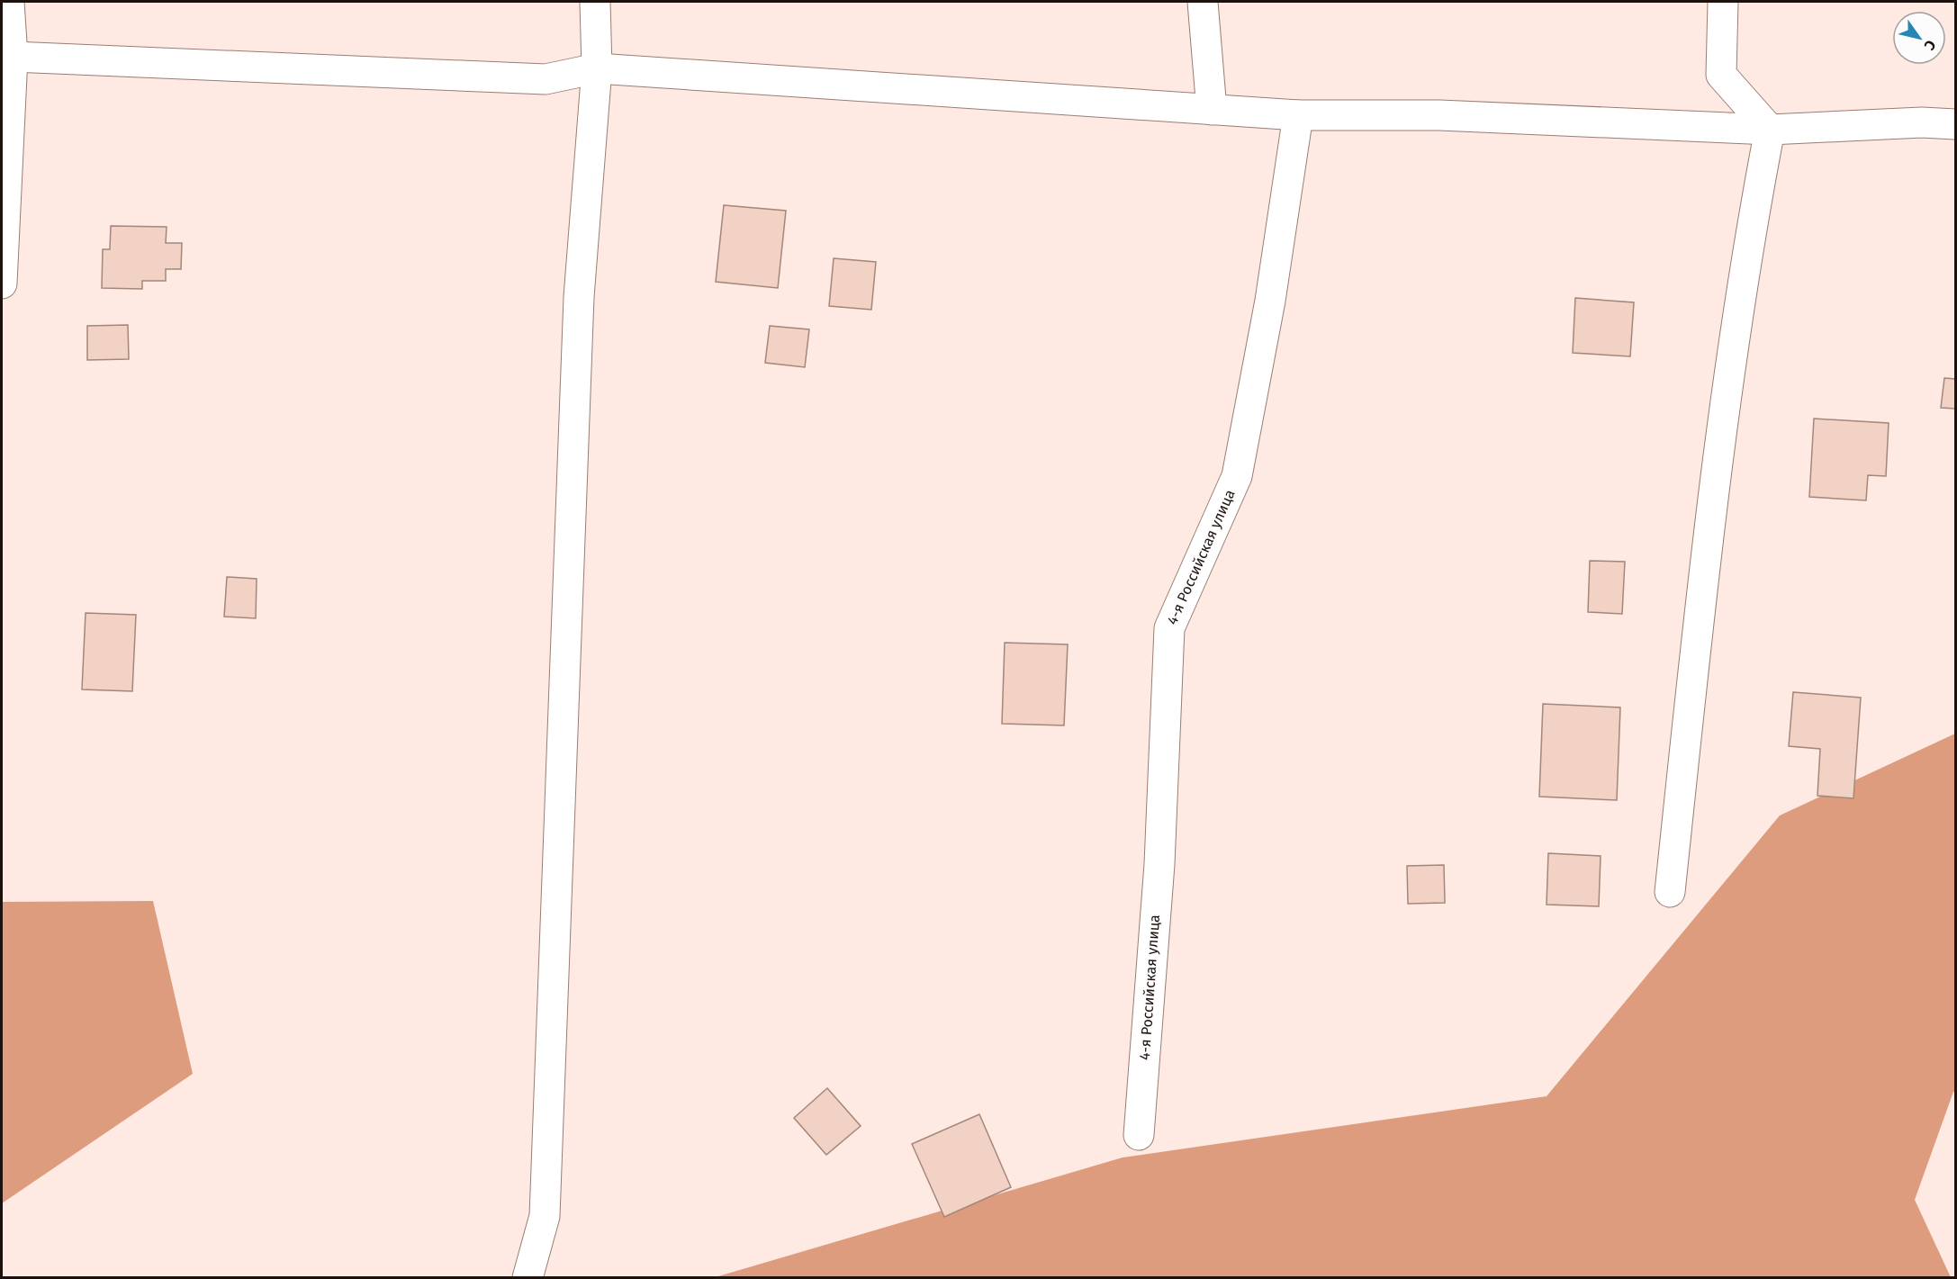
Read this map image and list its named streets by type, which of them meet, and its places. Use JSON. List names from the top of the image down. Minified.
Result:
{"streets":{"street":["4-я Российская улица"]},"north":"bottom right"}
